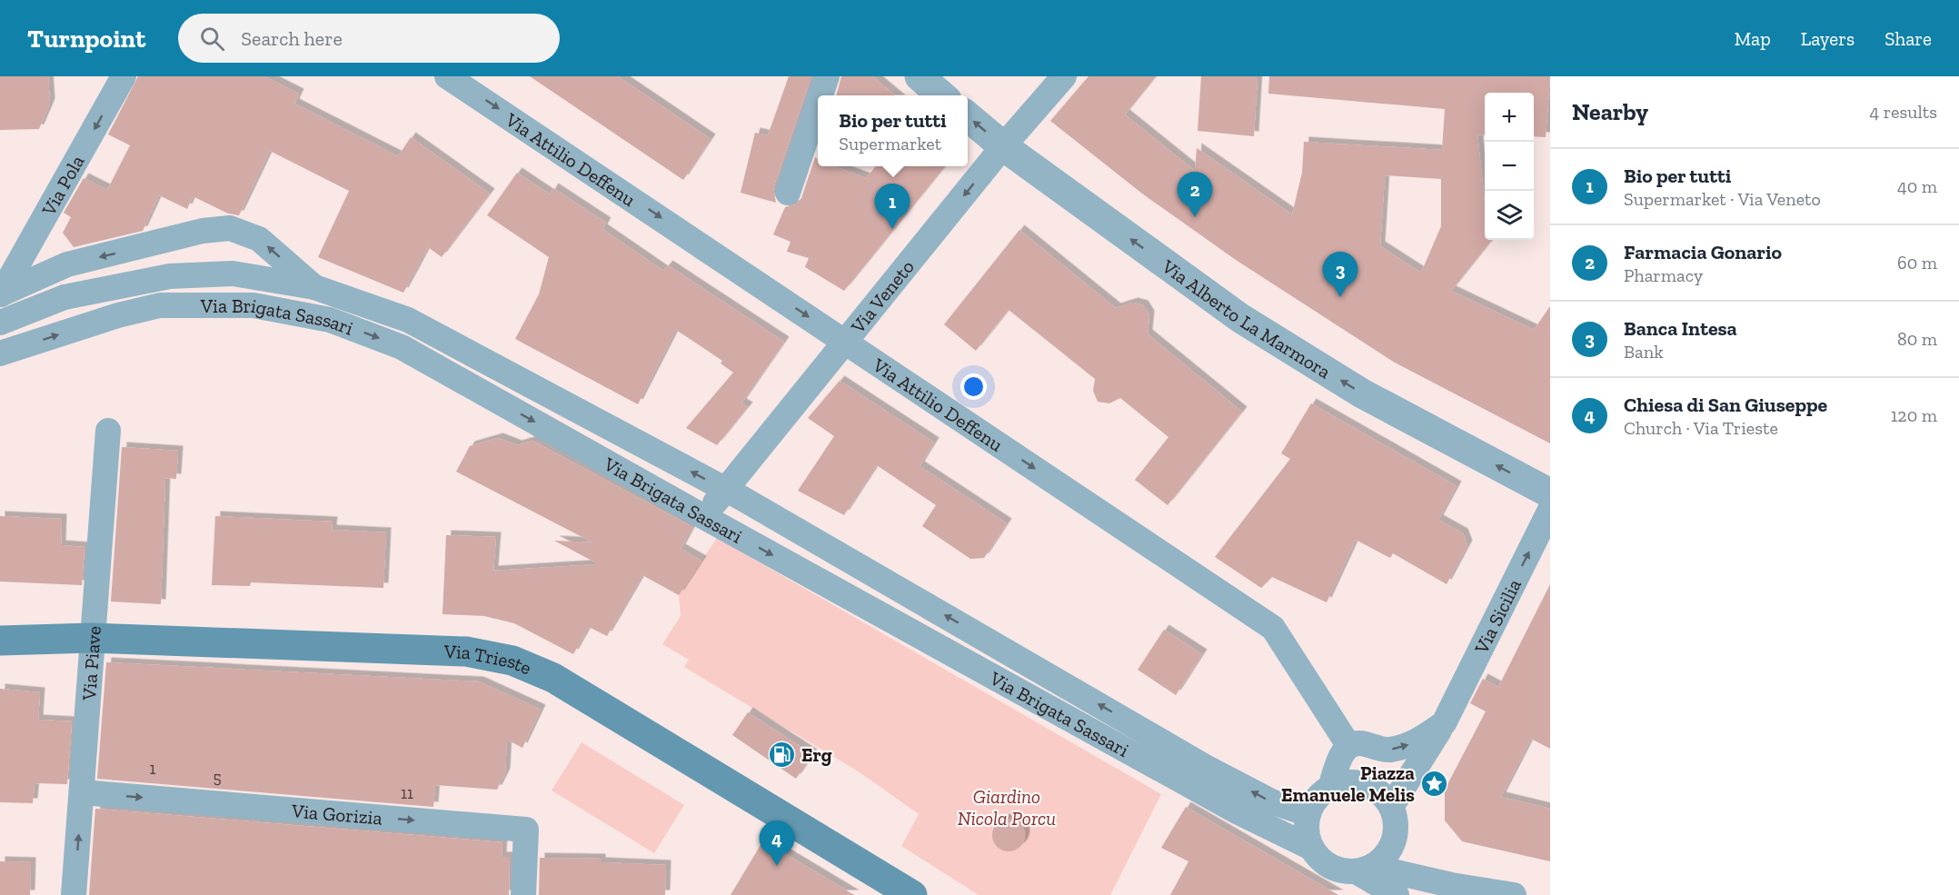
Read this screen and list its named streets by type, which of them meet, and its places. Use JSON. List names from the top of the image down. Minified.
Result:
{"streets":{"main road":["Via Trieste"],"street":["Via Attilio Deffenu","Via Pola","Via Veneto","Via Brigata Sassari","Via Alberto La Marmora","Via Sicilia","Via Piave","Via Gorizia"]},"crossings":[["Via Attilio Deffenu","Via Veneto"],["Via Attilio Deffenu","Via Sicilia"],["Via Pola","Via Brigata Sassari"],["Via Veneto","Via Brigata Sassari"],["Via Veneto","Via Alberto La Marmora"],["Via Brigata Sassari","Via Sicilia"],["Via Trieste","Via Piave"],["Via Piave","Via Gorizia"]],"one_way":["Via Attilio Deffenu","Via Pola","Via Alberto La Marmora","Via Gorizia"],"parks":["Giardino Nicola Porcu"],"places":{"fuel station":["Erg"],"place":["Piazza Emanuele Melis"]},"house_numbers":["1","5","11"],"page":{"header":"Turnpoint","search":"Search here","nav":["Map","Layers","Share"],"heading":["Nearby","4 results"],"map_buttons":["+","−"],"popup":["Bio per tutti","Supermarket"],"list":[{"mark":"1","name":"Bio per tutti","note":"Supermarket · Via Veneto","value":"40 m"},{"mark":"2","name":"Farmacia Gonario","note":"Pharmacy","value":"60 m"},{"mark":"3","name":"Banca Intesa","note":"Bank","value":"80 m"},{"mark":"4","name":"Chiesa di San Giuseppe","note":"Church · Via Trieste","value":"120 m"}],"pins":["2","1","3","4"]}}
